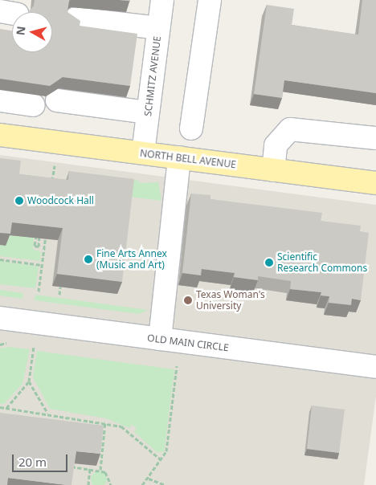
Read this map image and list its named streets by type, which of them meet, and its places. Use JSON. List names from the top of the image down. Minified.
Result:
{"streets":{"main road":["NORTH BELL AVENUE"],"street":["SCHMITZ AVENUE","OLD MAIN CIRCLE"]},"crossings":[["SCHMITZ AVENUE","NORTH BELL AVENUE"]],"places":["Woodcock Hall","Fine Arts Annex (Music and Art)","Scientific Research Commons","Texas Woman's University"],"scale_bar":"20 m","north":"left"}
